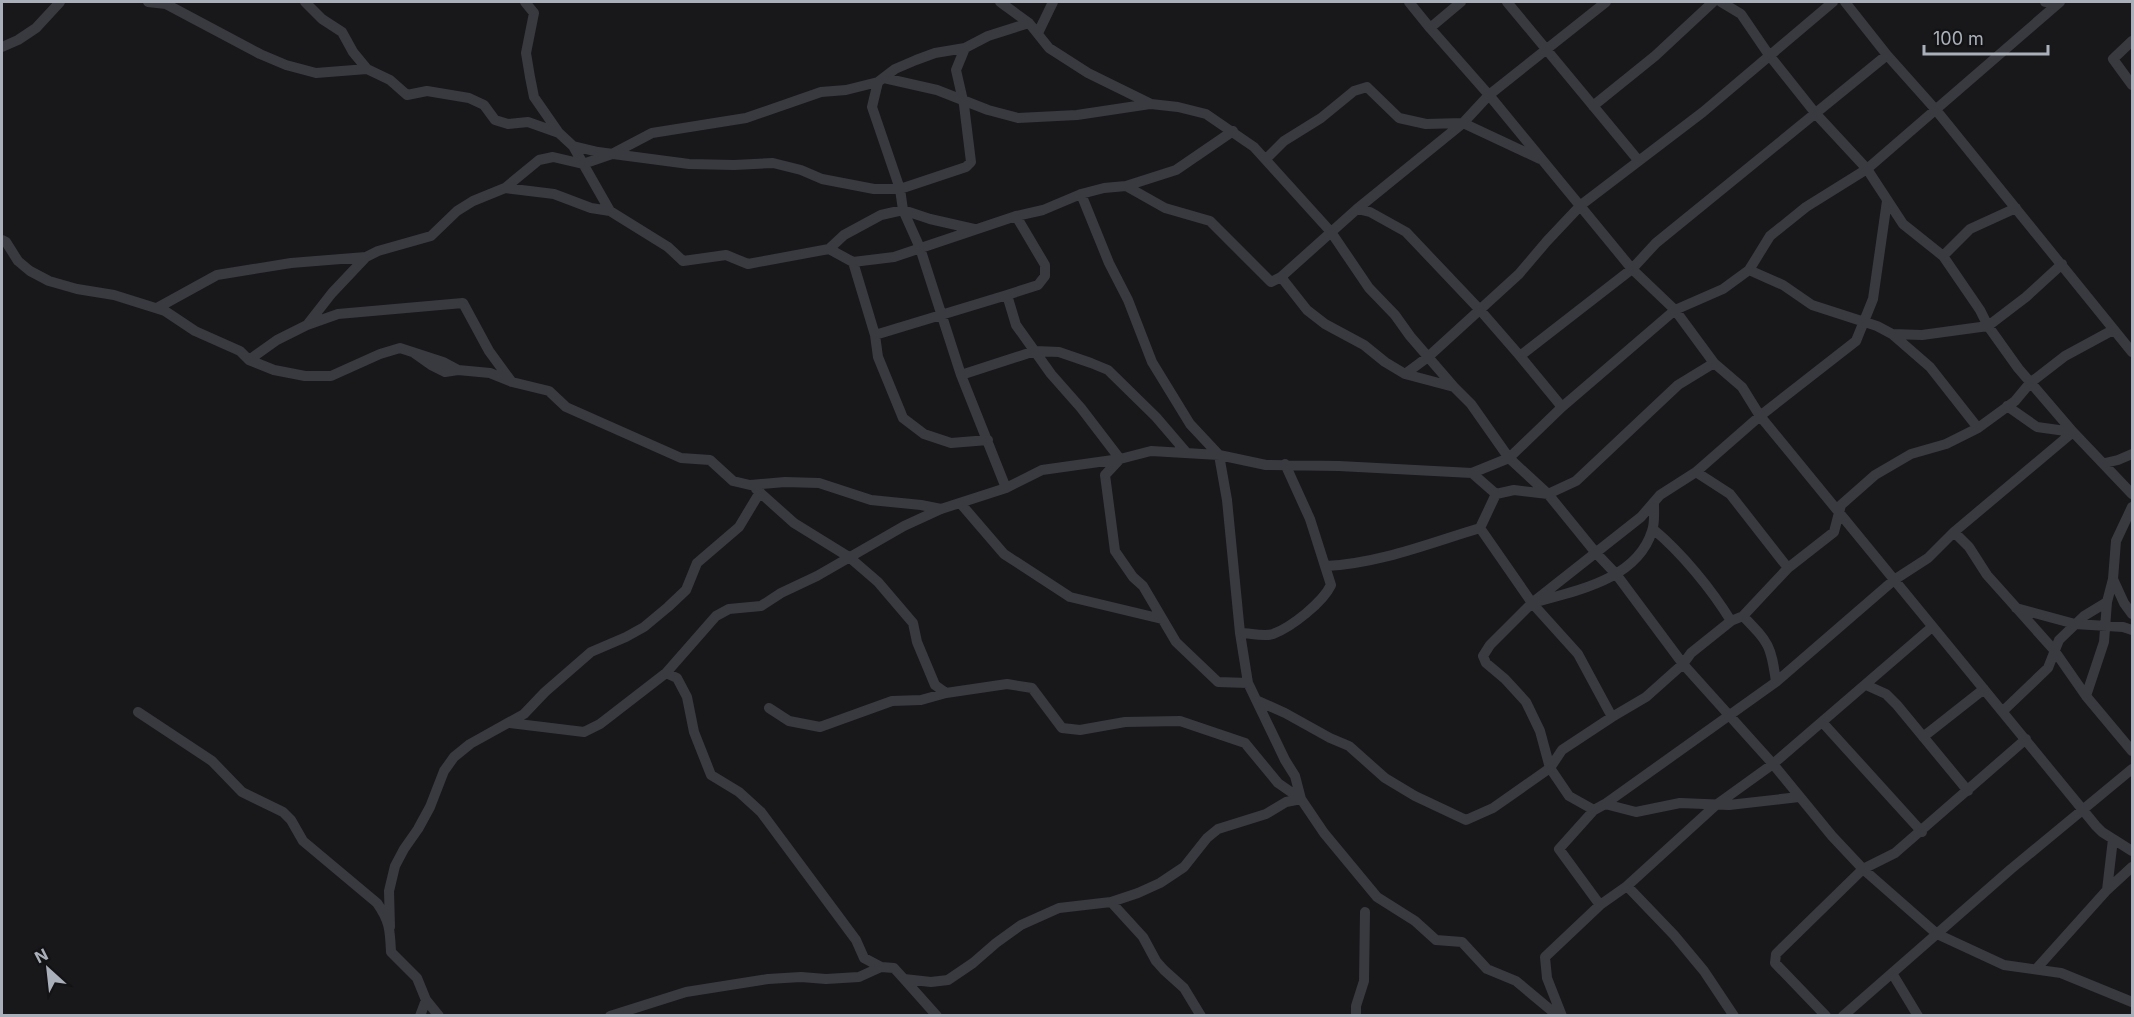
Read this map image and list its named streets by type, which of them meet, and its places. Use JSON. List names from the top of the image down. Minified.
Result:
{"scale_bar":"100 m","north":"top left"}
